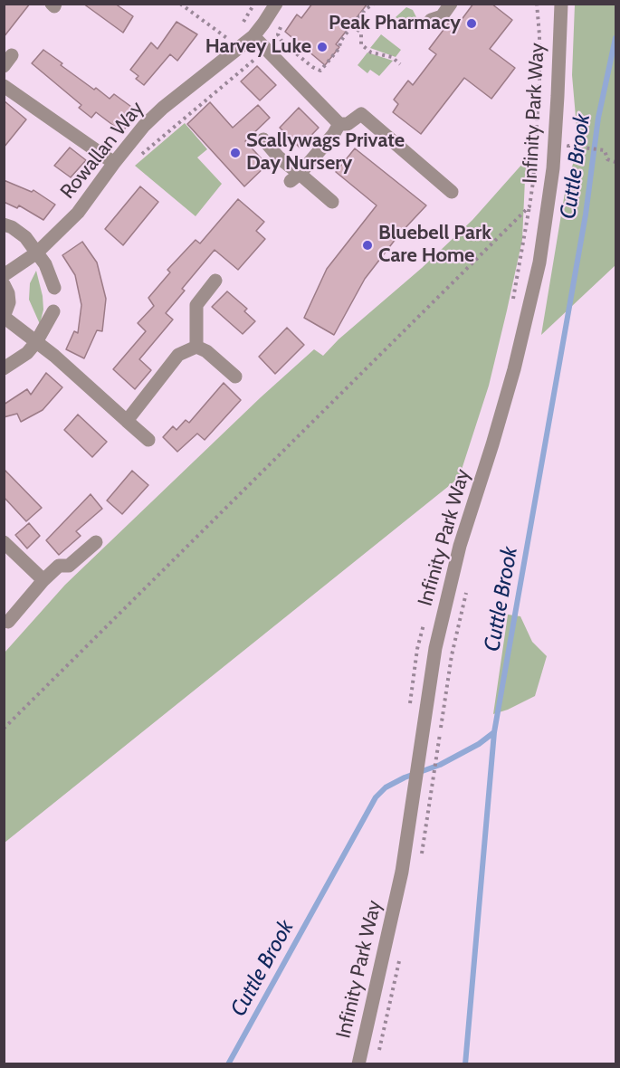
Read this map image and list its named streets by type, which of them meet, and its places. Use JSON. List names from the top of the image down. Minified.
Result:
{"streets":{"street":["Infinity Park Way","Rowallan Way"]},"water":["Cuttle Brook"],"places":["Peak Pharmacy","Harvey Luke","Scallywags Private Day Nursery","Bluebell Park Care Home"]}
